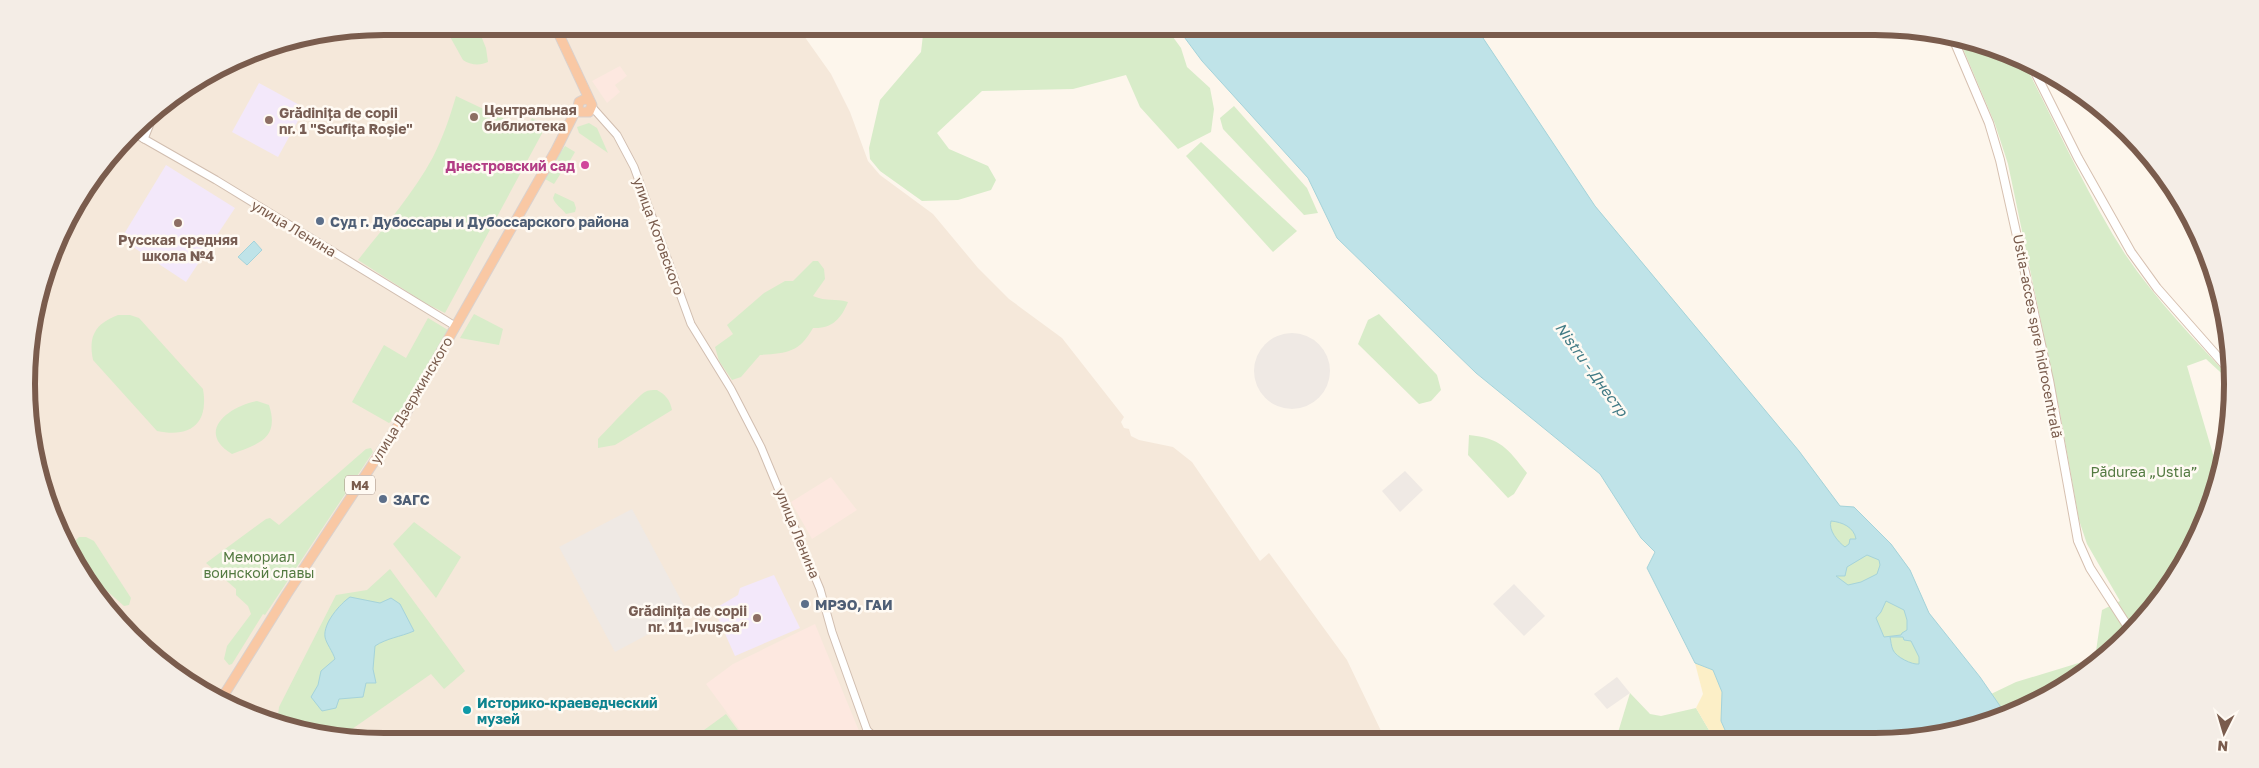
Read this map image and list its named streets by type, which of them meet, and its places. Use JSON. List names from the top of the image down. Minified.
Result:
{"streets":{"highway":["улица Дзержинского","M4"],"main road":["Ustia–acces spre hidrocentrală"],"street":["улица Ленина","улица Котовского"]},"crossings":[["улица Ленина","улица Котовского"],["улица Ленина","улица Дзержинского"],["улица Дзержинского","M4"]],"water":["Nistru - Днестр"],"parks":["Pădurea „Ustia”","Мемориал воинской славы"],"places":["Центральная библиотека","Grădinița de copii nr. 1 \"Scufița Roșie\"","Днестровский сад","Суд г. Дубоссары и Дубоссарского района","Русская средняя школа №4","ЗАГС","МРЭО, ГАИ","Grădinița de copii nr. 11 „Ivușca“","Историко-краеведческий музей"],"north":"bottom"}
